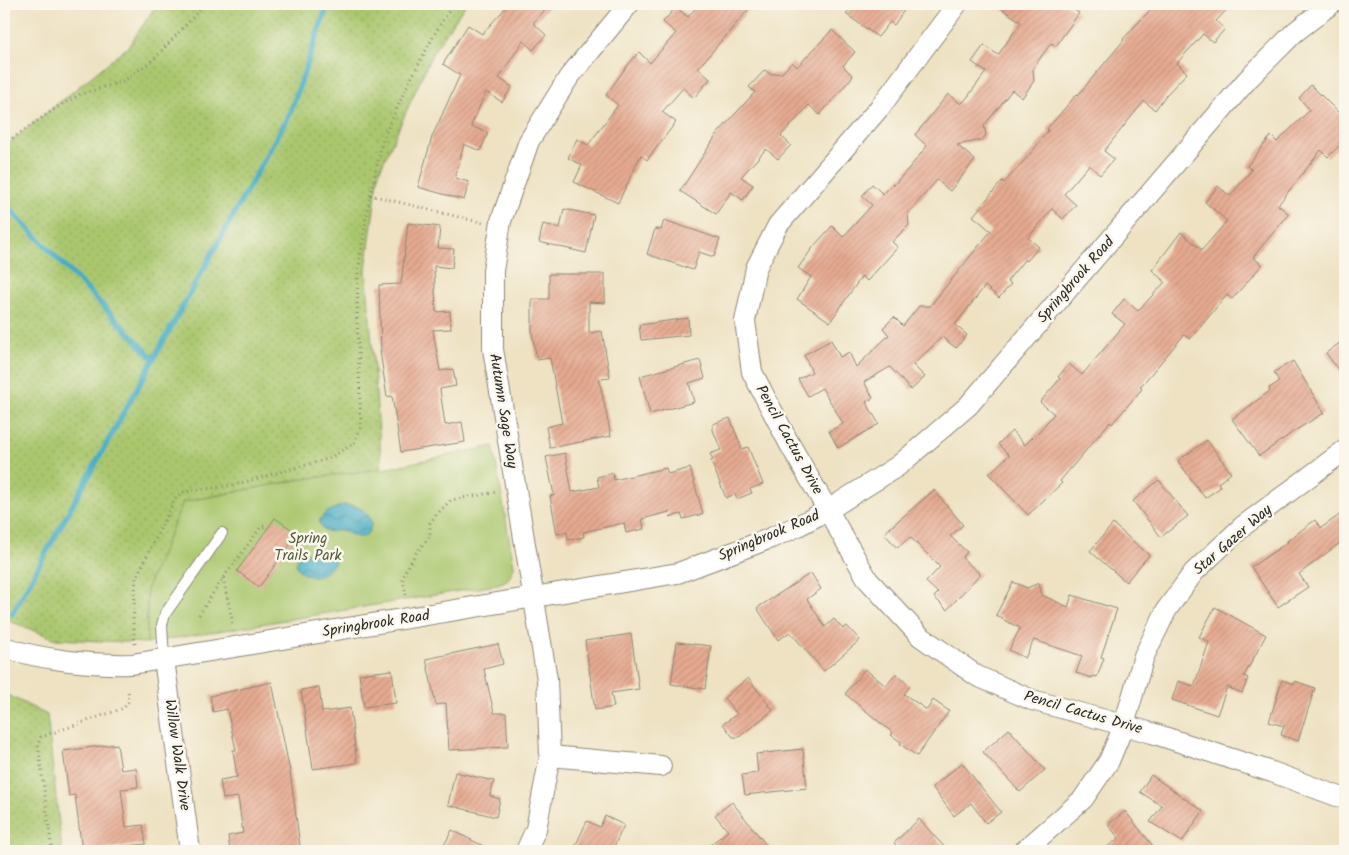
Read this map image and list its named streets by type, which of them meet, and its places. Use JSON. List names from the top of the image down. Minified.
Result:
{"streets":{"street":["Springbrook Road","Autumn Sage Way","Pencil Cactus Drive","Star Gazer Way","Willow Walk Drive"]},"crossings":[["Springbrook Road","Autumn Sage Way"],["Springbrook Road","Pencil Cactus Drive"],["Springbrook Road","Willow Walk Drive"],["Pencil Cactus Drive","Star Gazer Way"]],"parks":["Spring Trails Park"]}
